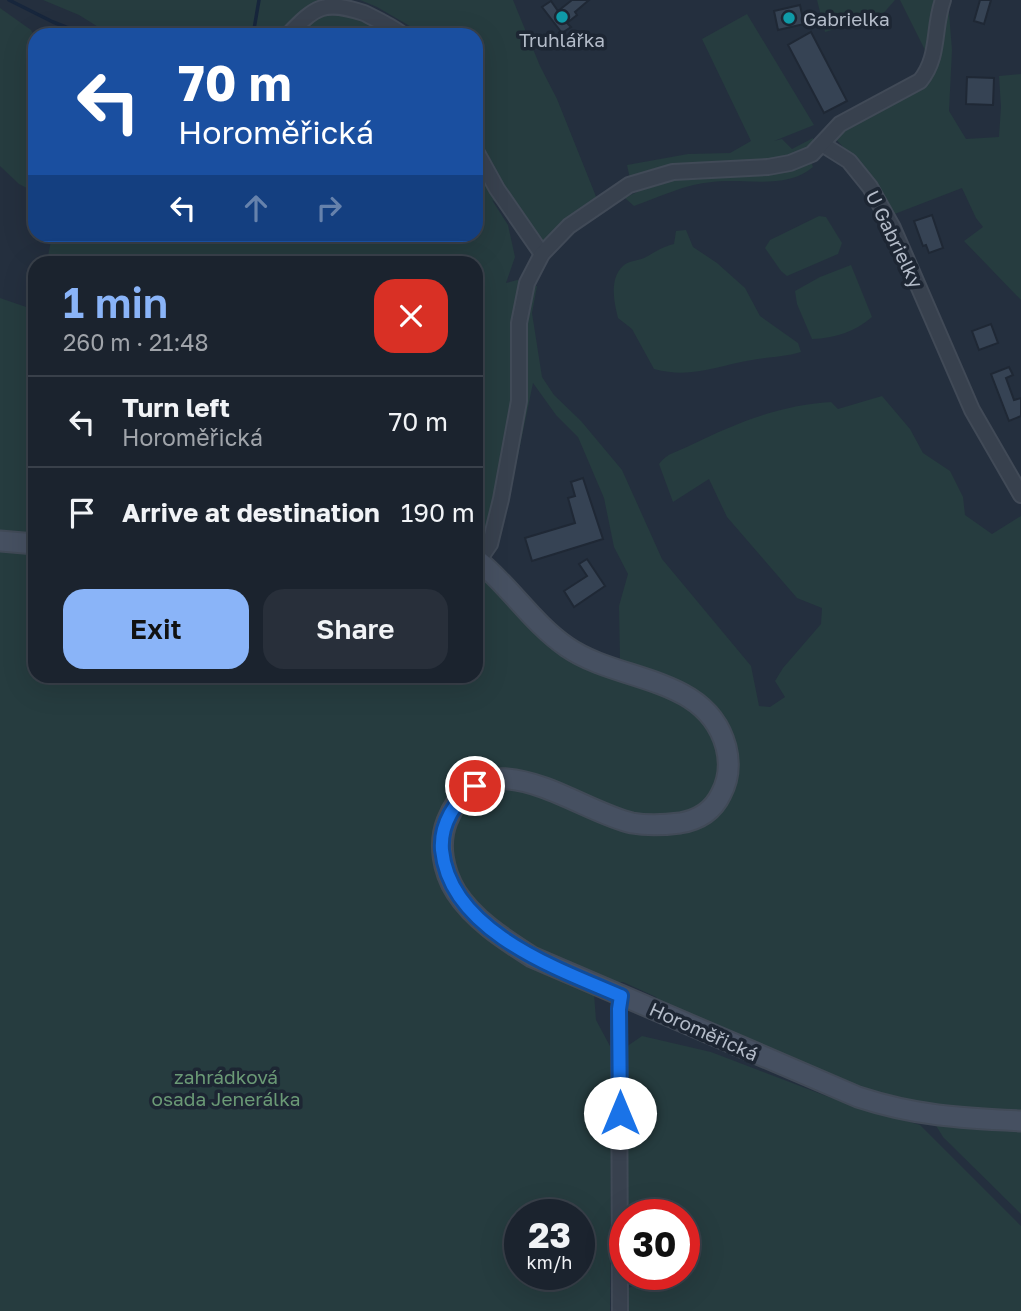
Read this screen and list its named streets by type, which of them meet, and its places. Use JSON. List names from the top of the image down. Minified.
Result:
{"streets":{"main road":["Horoměřická"],"street":["U Gabrielky"]},"parks":["zahrádková osada Jenerálka"],"places":["Truhlářka","Gabrielka"],"page":{"turn":["70 m","Horoměřická"],"heading":["1 min","260 m · 21:48"],"list":[{"name":"Turn left","note":"Horoměřická","value":"70 m"},{"name":"Arrive at destination","value":"190 m"}],"buttons":["Exit","Share"],"speed":"23 km/h","limit":"30"}}
